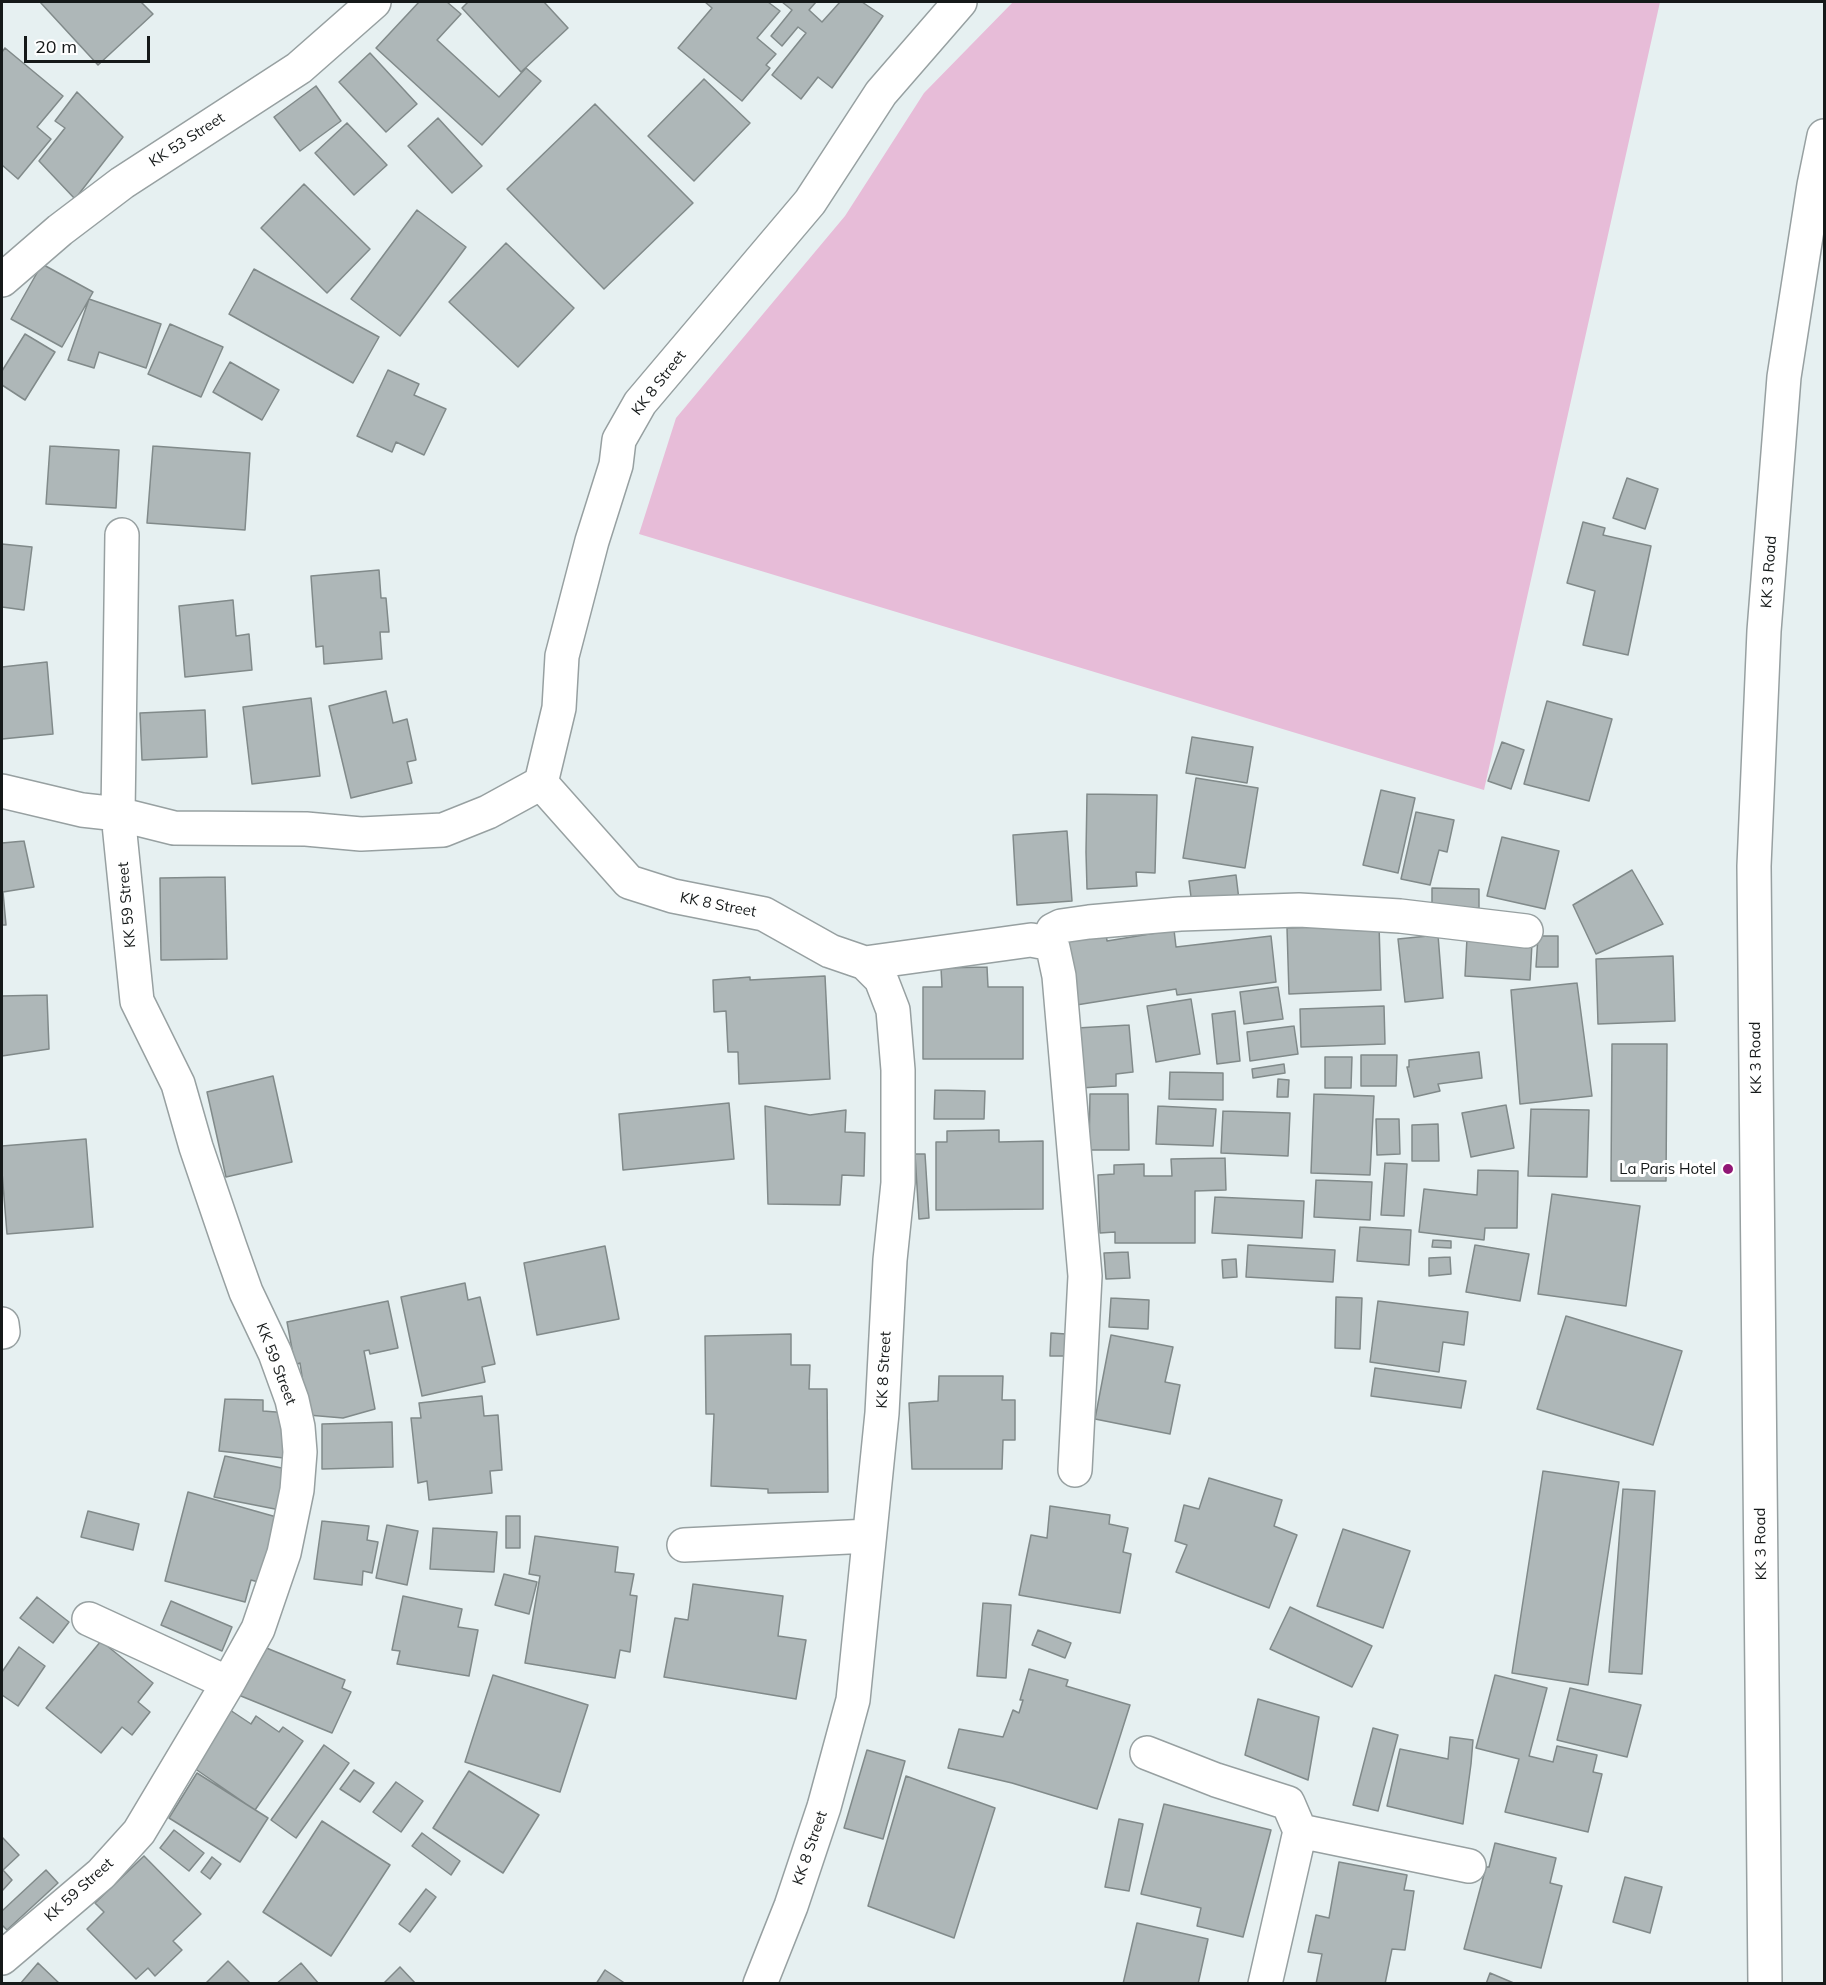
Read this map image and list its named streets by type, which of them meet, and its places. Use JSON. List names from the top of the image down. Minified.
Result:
{"streets":{"main road":["KK 53 Street","KK 8 Street","KK 3 Road","KK 59 Street"]},"places":["La Paris Hotel"],"scale_bar":"20 m"}
